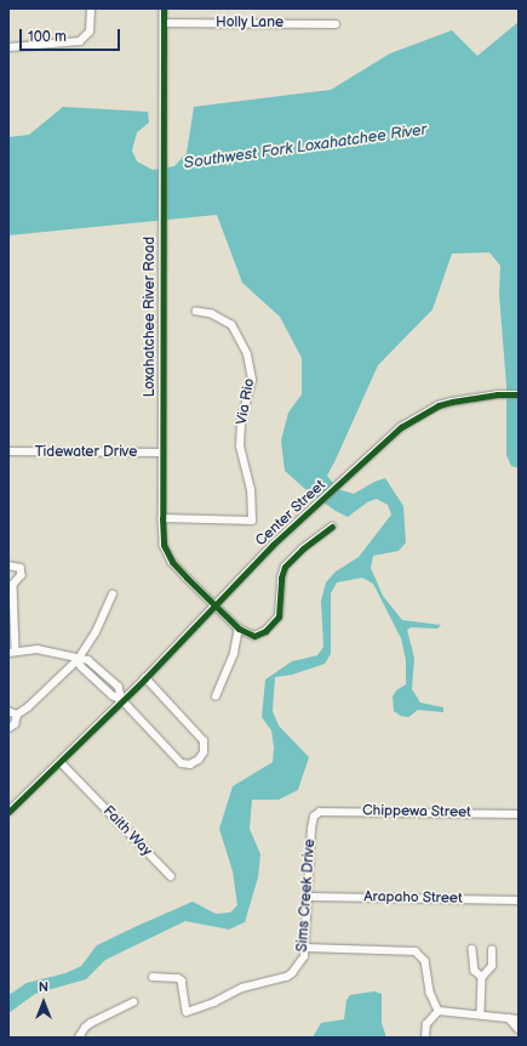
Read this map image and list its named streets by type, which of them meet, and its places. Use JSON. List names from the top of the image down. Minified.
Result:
{"streets":{"street":["Holly Lane","Loxahatchee River Road","Via Rio","Tidewater Drive","Center Street","Chippewa Street","Faith Way","Sims Creek Drive","Arapaho Street"]},"crossings":[["Holly Lane","Loxahatchee River Road"],["Loxahatchee River Road","Via Rio"],["Loxahatchee River Road","Tidewater Drive"],["Loxahatchee River Road","Center Street"],["Center Street","Faith Way"],["Chippewa Street","Sims Creek Drive"],["Sims Creek Drive","Arapaho Street"]],"water":["Southwest Fork Loxahatchee River"],"scale_bar":"100 m","north":"top"}
